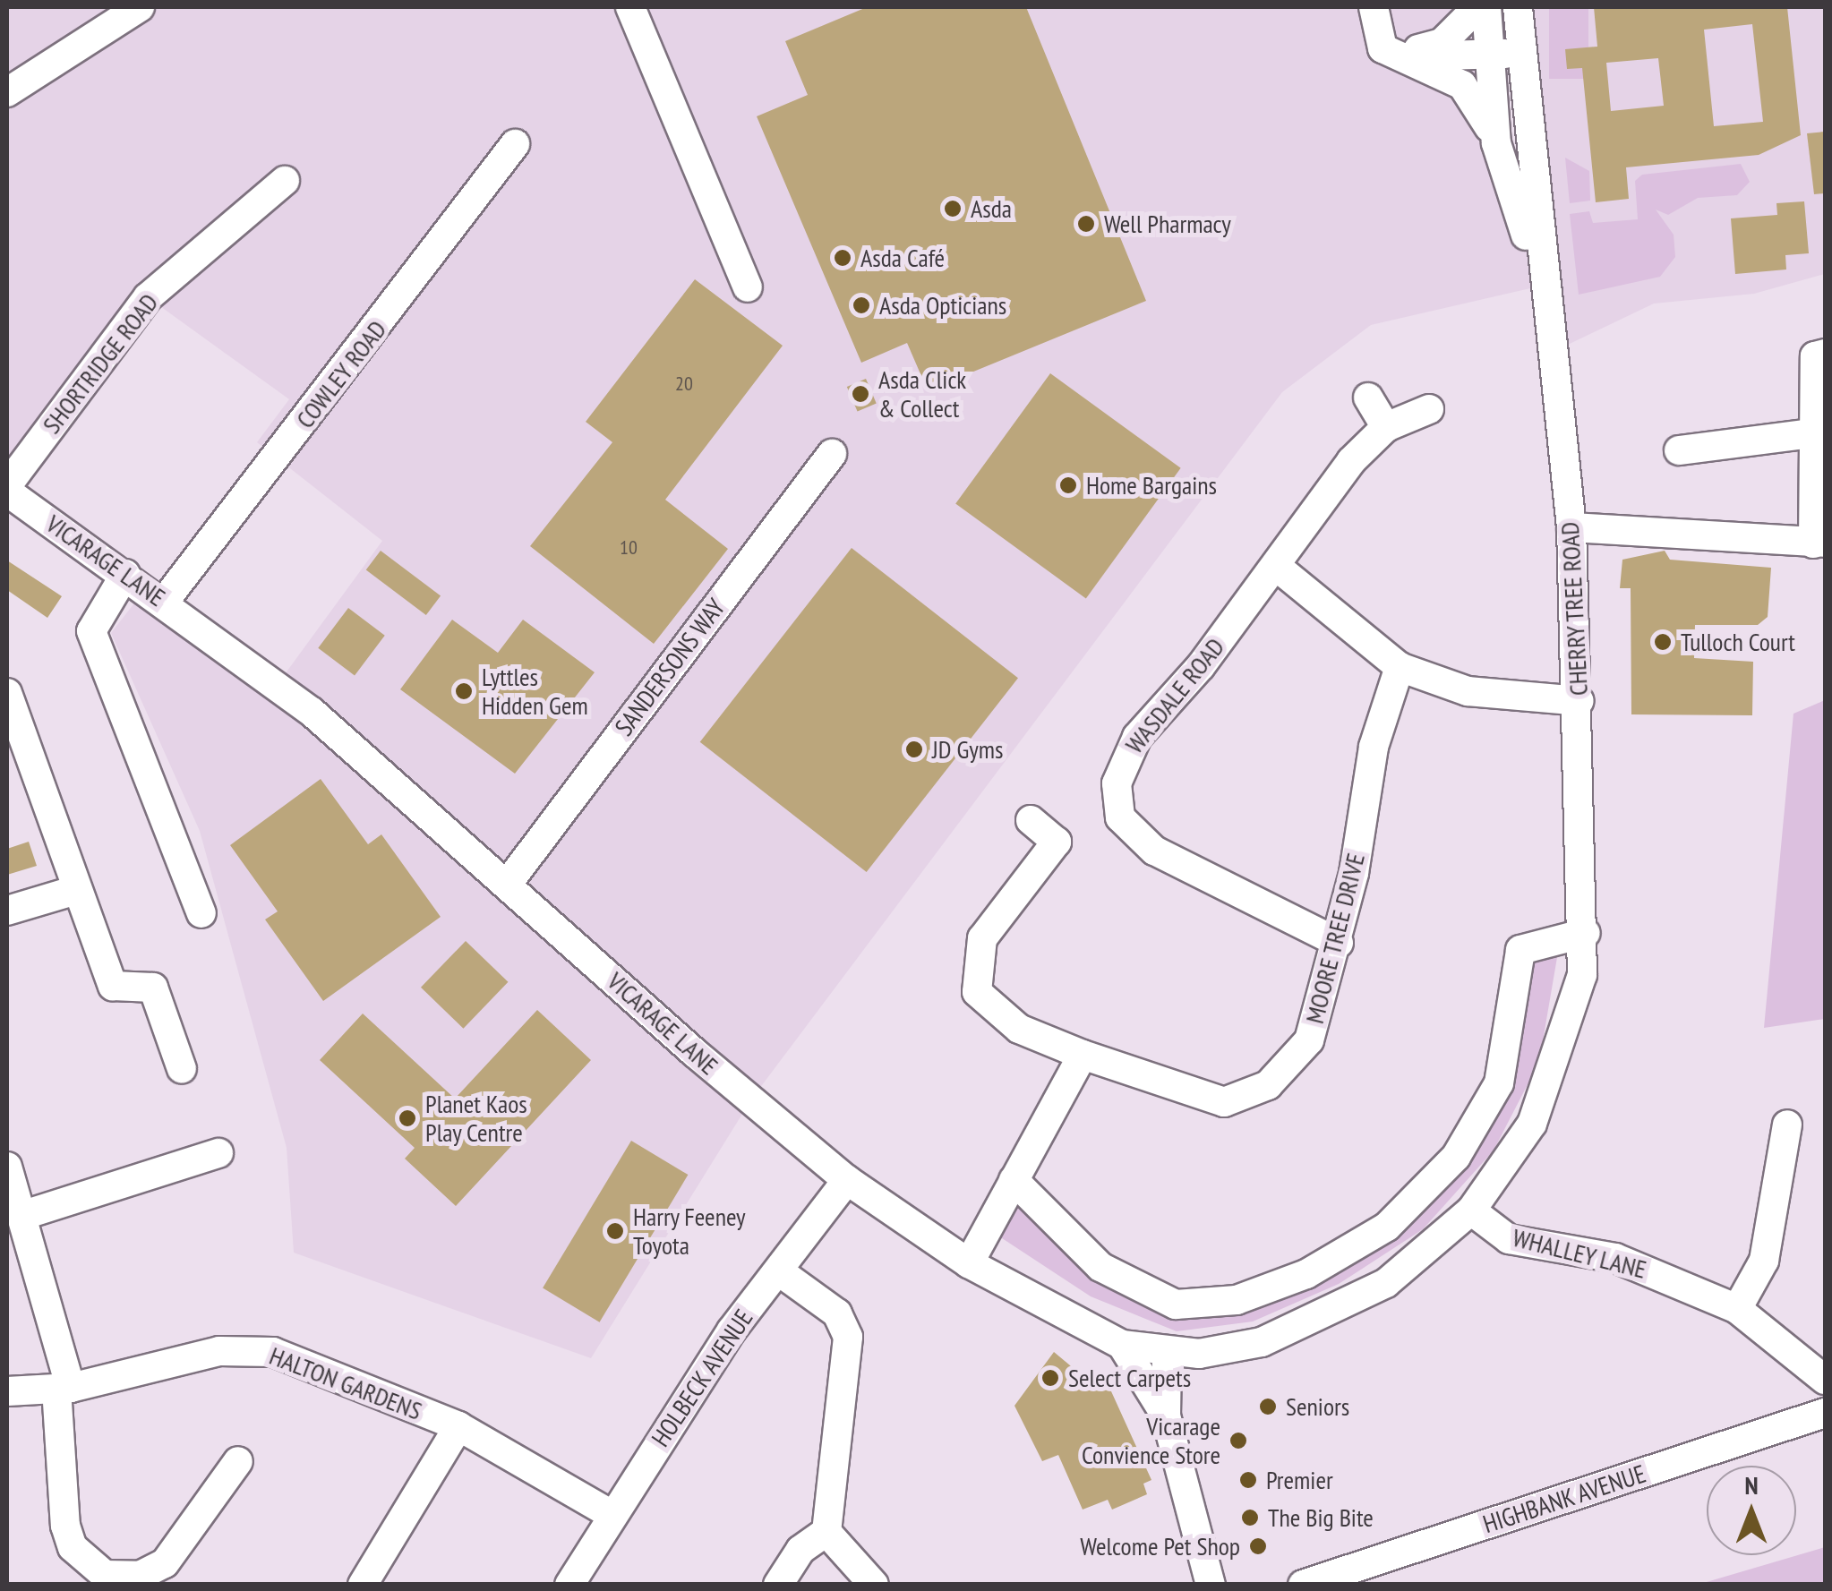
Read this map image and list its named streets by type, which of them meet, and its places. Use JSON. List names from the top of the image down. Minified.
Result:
{"streets":{"street":["SHORTRIDGE ROAD","COWLEY ROAD","VICARAGE LANE","CHERRY TREE ROAD","SANDERSONS WAY","WASDALE ROAD","MOORE TREE DRIVE","WHALLEY LANE","HOLBECK AVENUE","HALTON GARDENS","HIGHBANK AVENUE"]},"crossings":[["SHORTRIDGE ROAD","VICARAGE LANE"],["COWLEY ROAD","VICARAGE LANE"],["VICARAGE LANE","CHERRY TREE ROAD"],["VICARAGE LANE","SANDERSONS WAY"],["VICARAGE LANE","HOLBECK AVENUE"],["CHERRY TREE ROAD","WHALLEY LANE"],["WASDALE ROAD","MOORE TREE DRIVE"],["HOLBECK AVENUE","HALTON GARDENS"]],"places":["Asda","Well Pharmacy","Asda Café","Asda Opticians","Asda Click & Collect","Home Bargains","Tulloch Court","Lyttles Hidden Gem","JD Gyms","Planet Kaos Play Centre","Harry Feeney Toyota","Select Carpets","Seniors","Vicarage Convience Store","Premier","The Big Bite","Welcome Pet Shop"],"house_numbers":["20","10"],"north":"top"}
